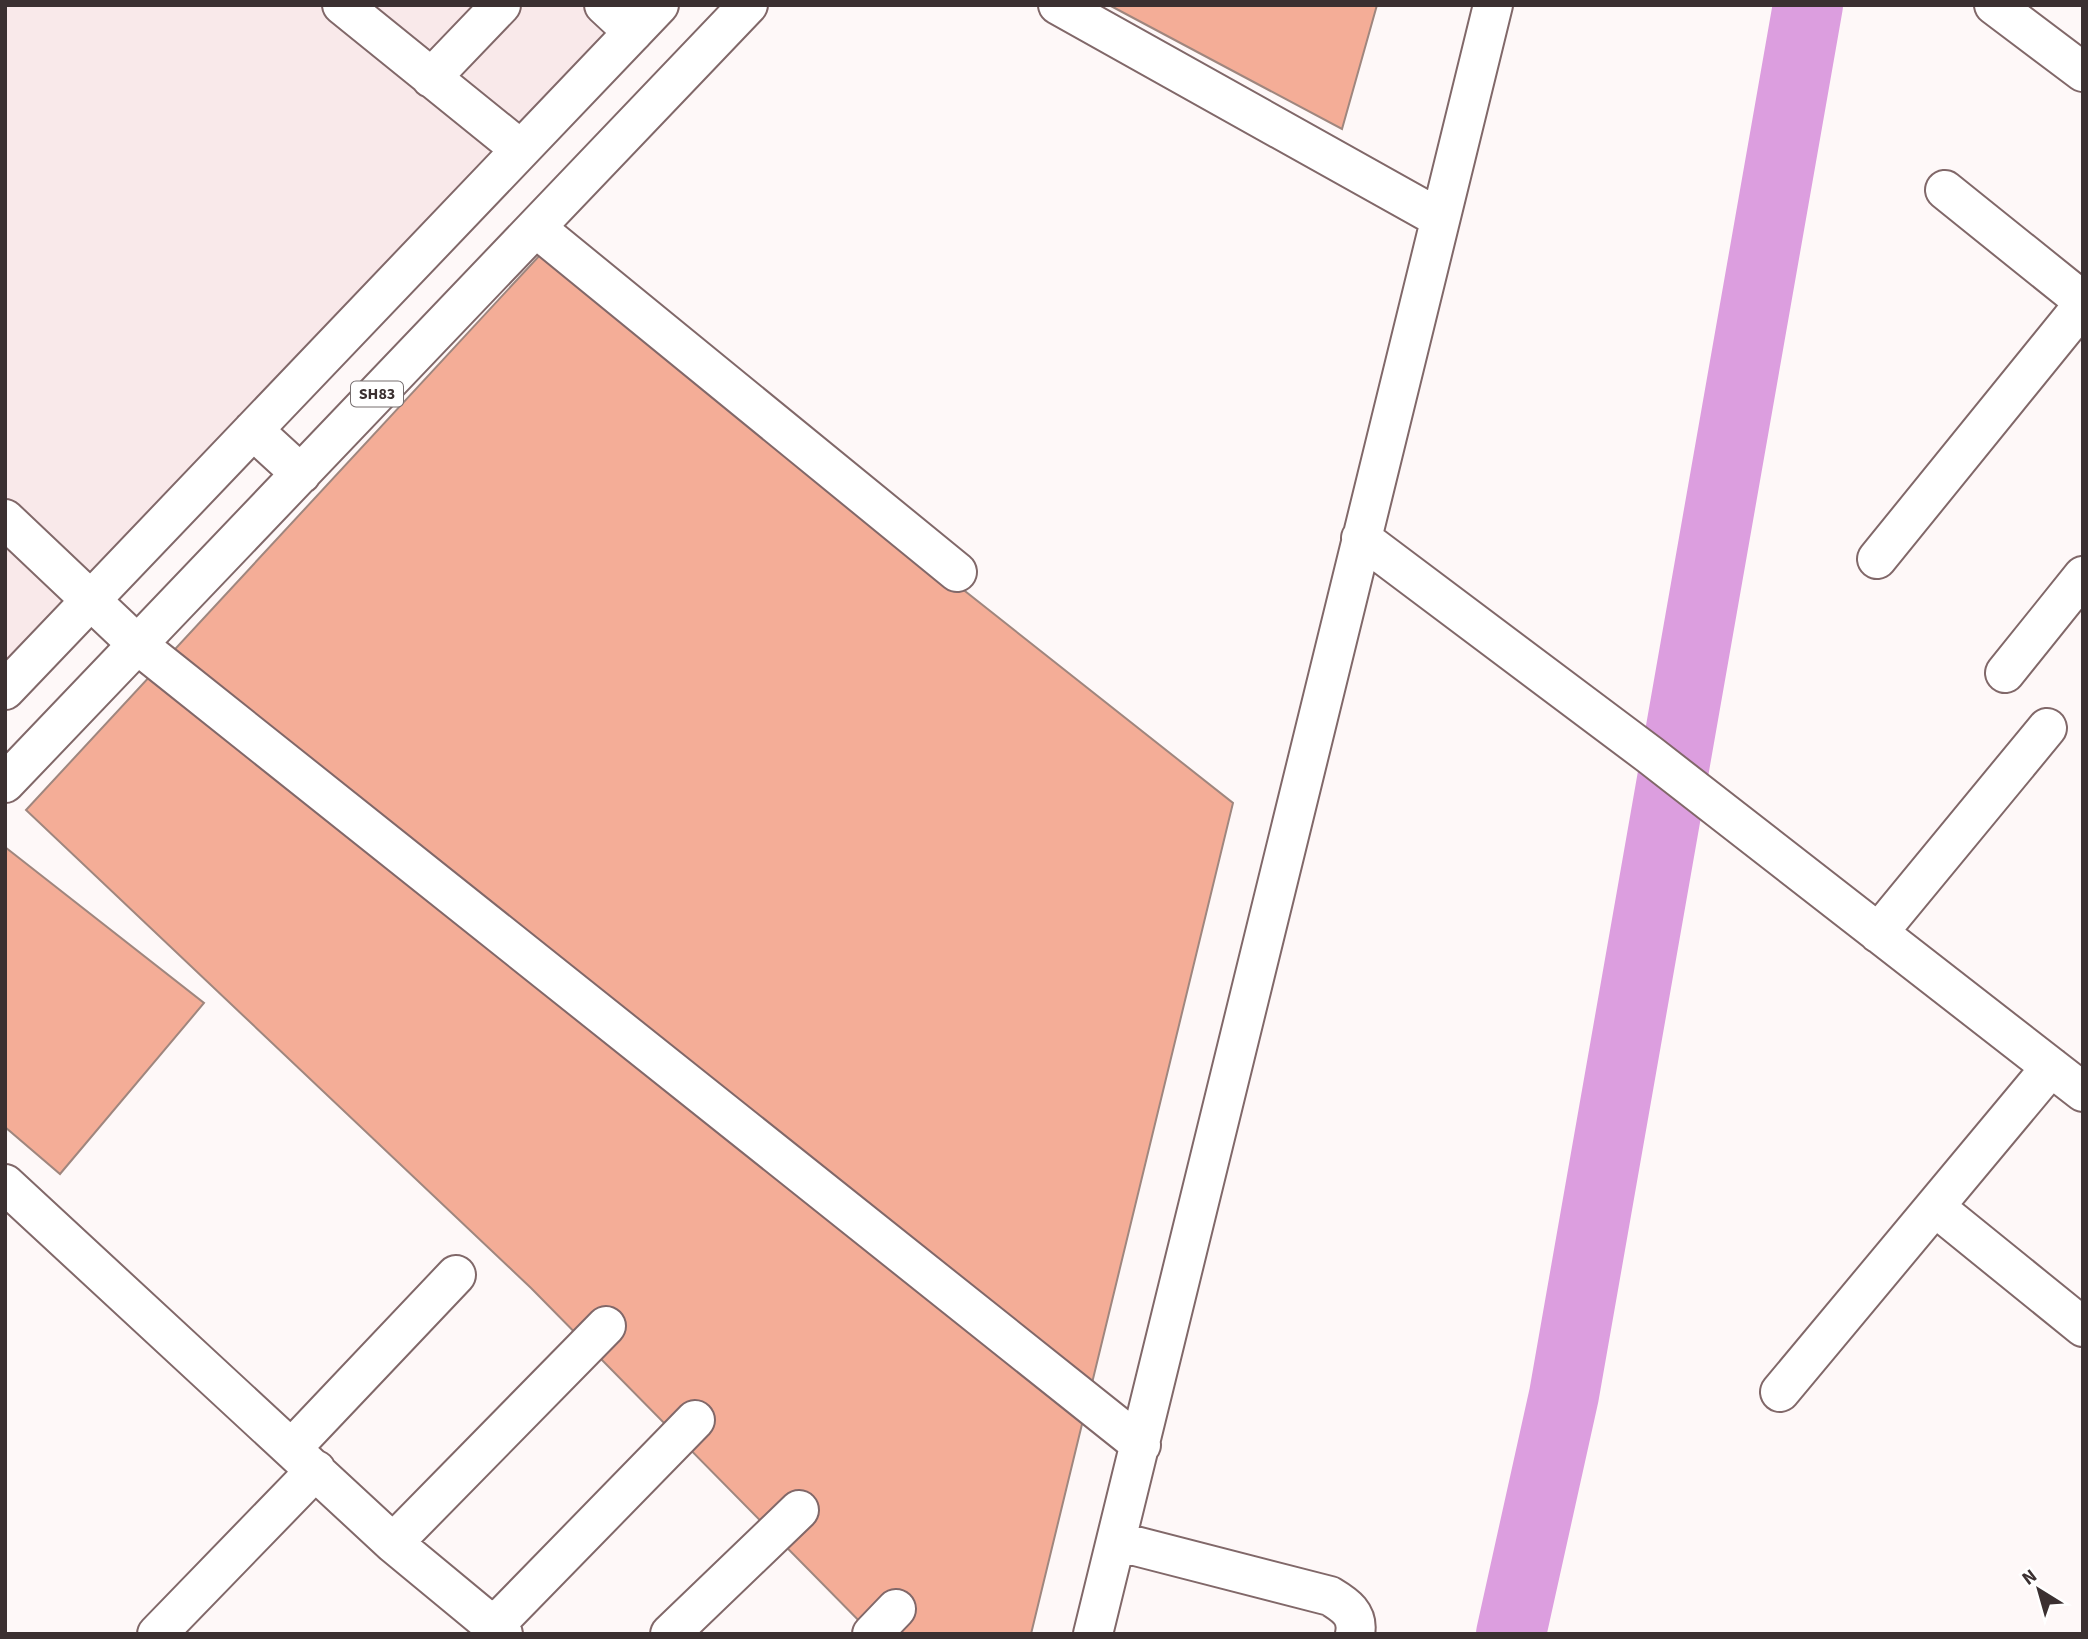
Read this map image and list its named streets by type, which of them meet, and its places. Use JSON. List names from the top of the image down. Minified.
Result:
{"streets":{"street":["SH83"]},"north":"top left"}
